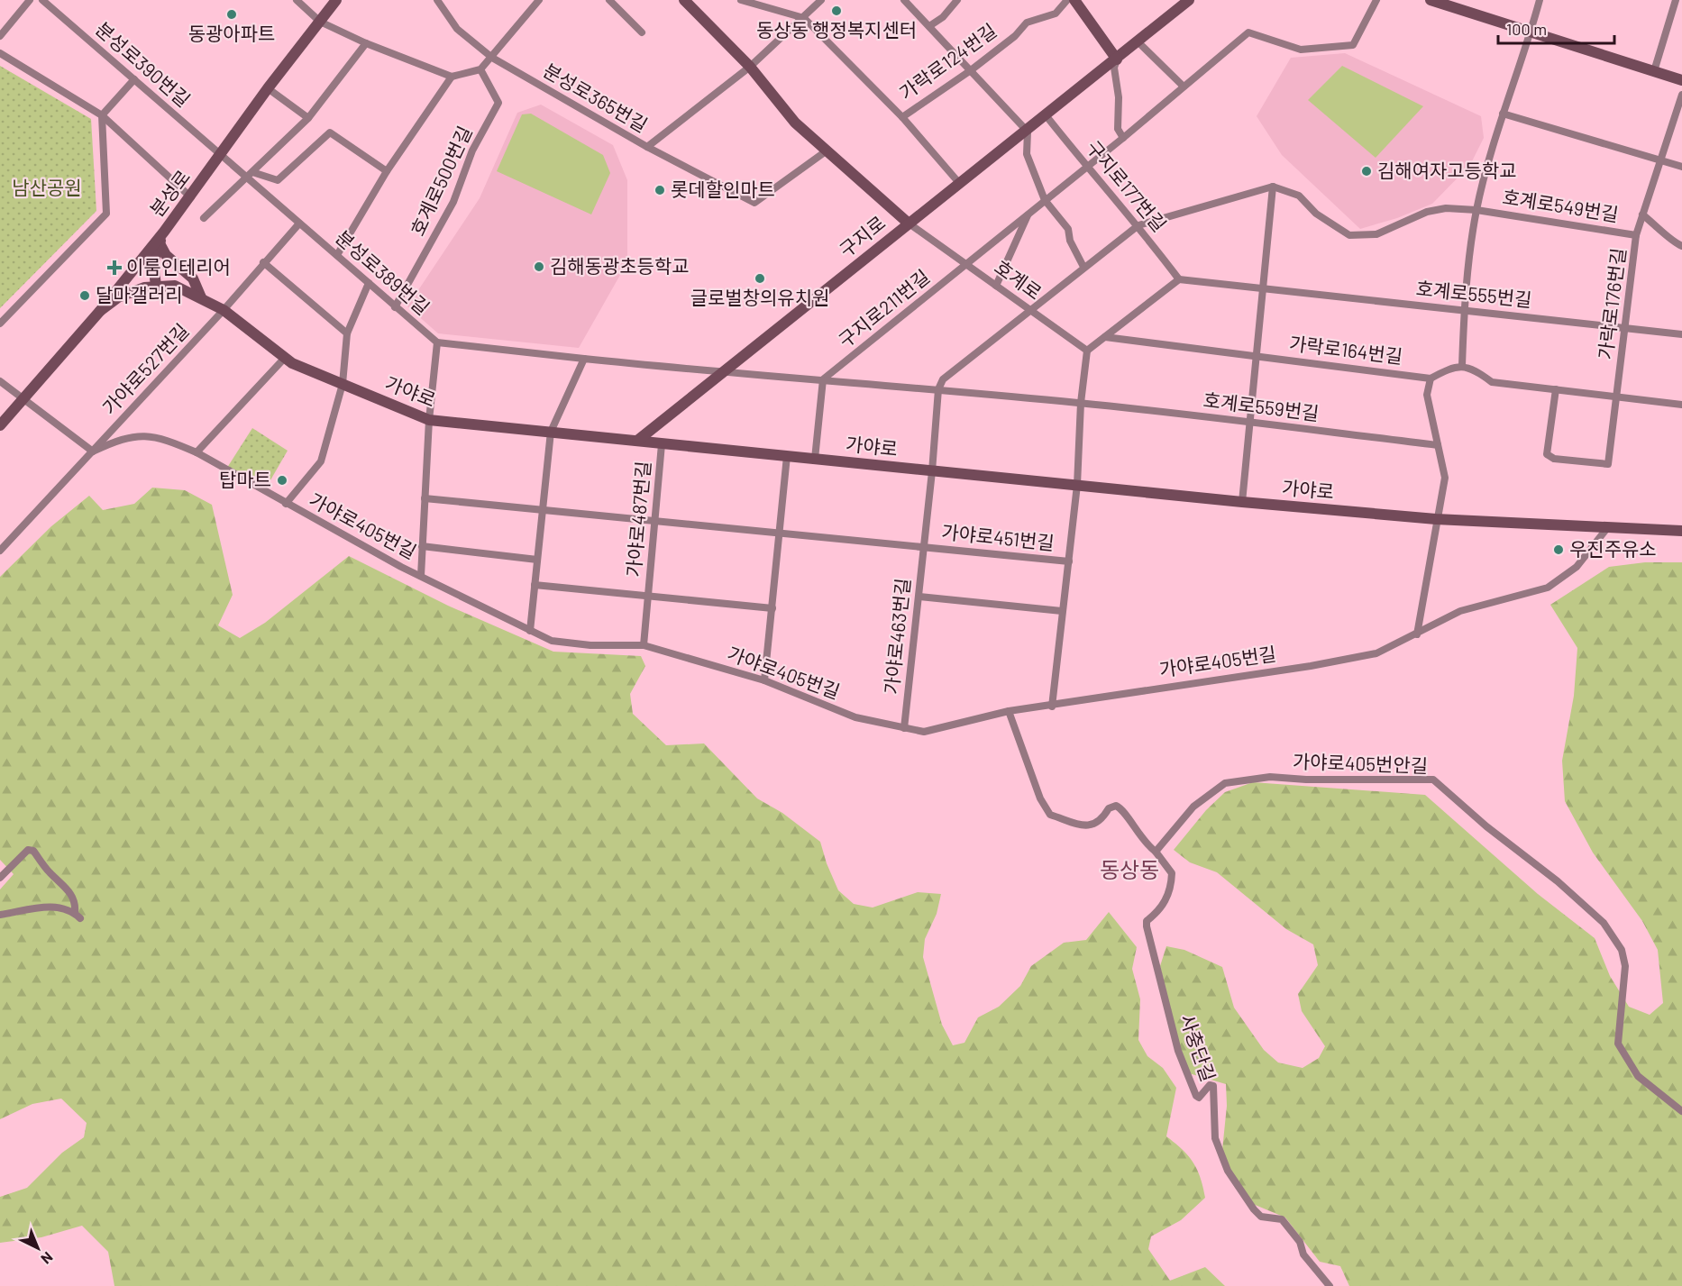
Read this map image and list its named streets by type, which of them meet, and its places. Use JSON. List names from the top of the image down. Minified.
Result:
{"streets":{"main road":["분성로","구지로","호계로","가야로"],"street":["가락로124번길","분성로390번길","분성로365번길","호계로500번길","구지로177번길","호계로549번길","분성로389번길","호계로555번길","가락로176번길","구지로211번길","가락로164번길","가야로527번길","호계로559번길","가야로487번길","가야로405번길","가야로451번길","가야로463번길","가야로405번안길","사충단길"]},"crossings":[["분성로390번길","분성로"],["분성로390번길","분성로389번길"],["분성로365번길","호계로"],["호계로500번길","분성로389번길"],["구지로177번길","구지로"],["구지로177번길","호계로555번길"],["구지로177번길","구지로211번길"],["분성로","분성로389번길"],["분성로","가야로"],["호계로549번길","가락로176번길"],["구지로","호계로"],["구지로","가야로"],["분성로389번길","가야로527번길"],["호계로","구지로211번길"],["호계로555번길","가락로176번길"],["가야로527번길","가야로"],["가야로527번길","가야로405번길"],["가야로","가야로487번길"],["가야로","가야로405번길"],["가야로","가야로451번길"],["가야로","가야로463번길"],["가야로487번길","가야로405번길"],["가야로405번길","가야로451번길"],["가야로405번길","가야로463번길"],["가야로451번길","가야로463번길"],["가야로405번안길","사충단길"]],"districts":["동상동"],"parks":["남산공원"],"places":{"other":["동상동 행정복지센터","동광아파트","김해여자고등학교","롯데할인마트","김해동광초등학교","글로벌창의유치원","달마갤러리","탑마트","우진주유소"],"health":["이룸인테리어"]},"scale_bar":"100 m","north":"bottom right"}
